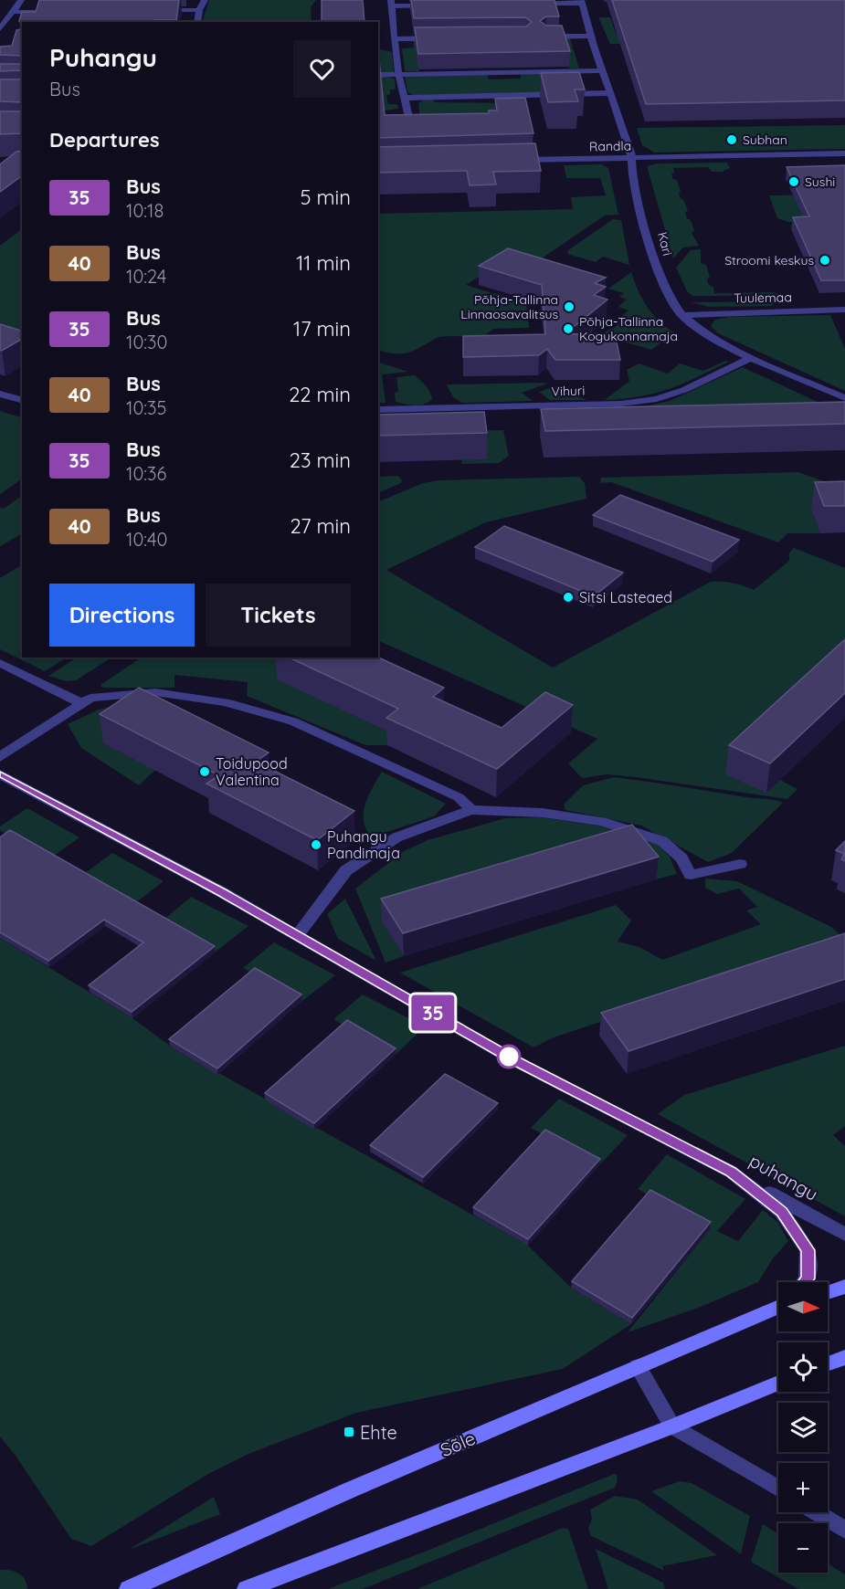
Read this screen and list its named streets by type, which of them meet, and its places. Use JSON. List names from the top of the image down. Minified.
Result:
{"streets":{"main road":["Sõle"],"street":["Randla","Kari","Tuulemaa","Vihuri","puhangu"]},"crossings":[["Randla","Kari"],["Kari","Tuulemaa"],["Kari","Vihuri"]],"places":{"other":["Subhan","Sushi","Stroomi keskus","Põhja-Tallinna Linnaosavalitsus","Põhja-Tallinna Kogukonnamaja","Sitsi Lasteaed","Toidupood Valentina","Puhangu Pandimaja"],"transit":["Ehte"]},"lines":["bus line 35"],"north":"right","page":{"on_map":"35","heading":[["Puhangu","Bus"],"Departures"],"list":[{"mark":"35","name":"Bus","note":"10:18","value":"5 min"},{"mark":"40","name":"Bus","note":"10:24","value":"11 min"},{"mark":"35","name":"Bus","note":"10:30","value":"17 min"},{"mark":"40","name":"Bus","note":"10:35","value":"22 min"},{"mark":"35","name":"Bus","note":"10:36","value":"23 min"},{"mark":"40","name":"Bus","note":"10:40","value":"27 min"}],"buttons":["Directions","Tickets"],"map_buttons":["+","−"]}}
